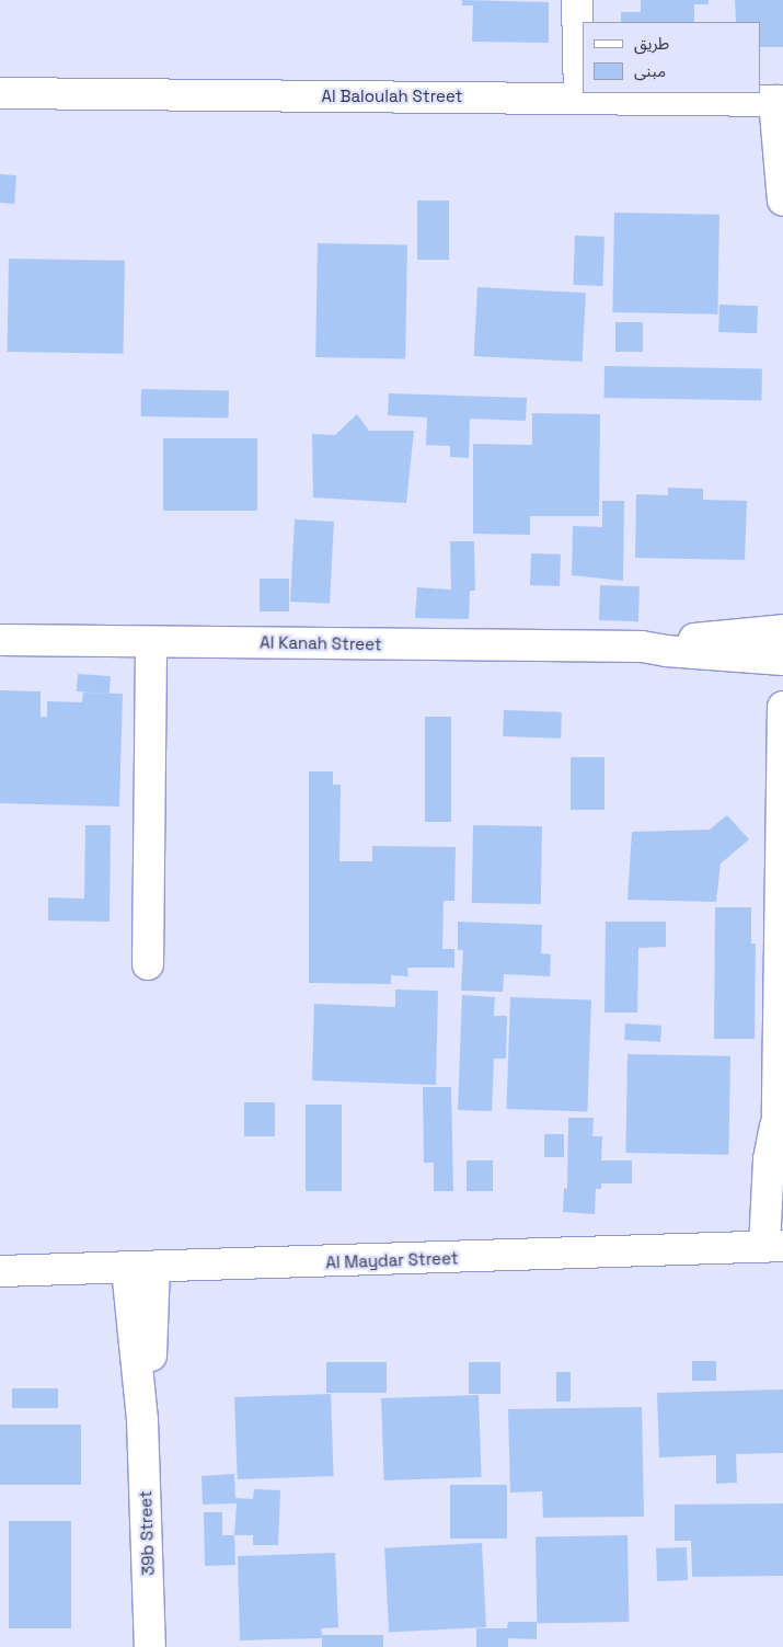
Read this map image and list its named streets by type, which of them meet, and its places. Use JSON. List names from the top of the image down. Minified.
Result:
{"streets":{"street":["Al Baloulah Street","Al Kanah Street","Al Maydar Street","39b Street"]},"crossings":[["Al Maydar Street","39b Street"]],"legend":["طريق","مبنى"]}
